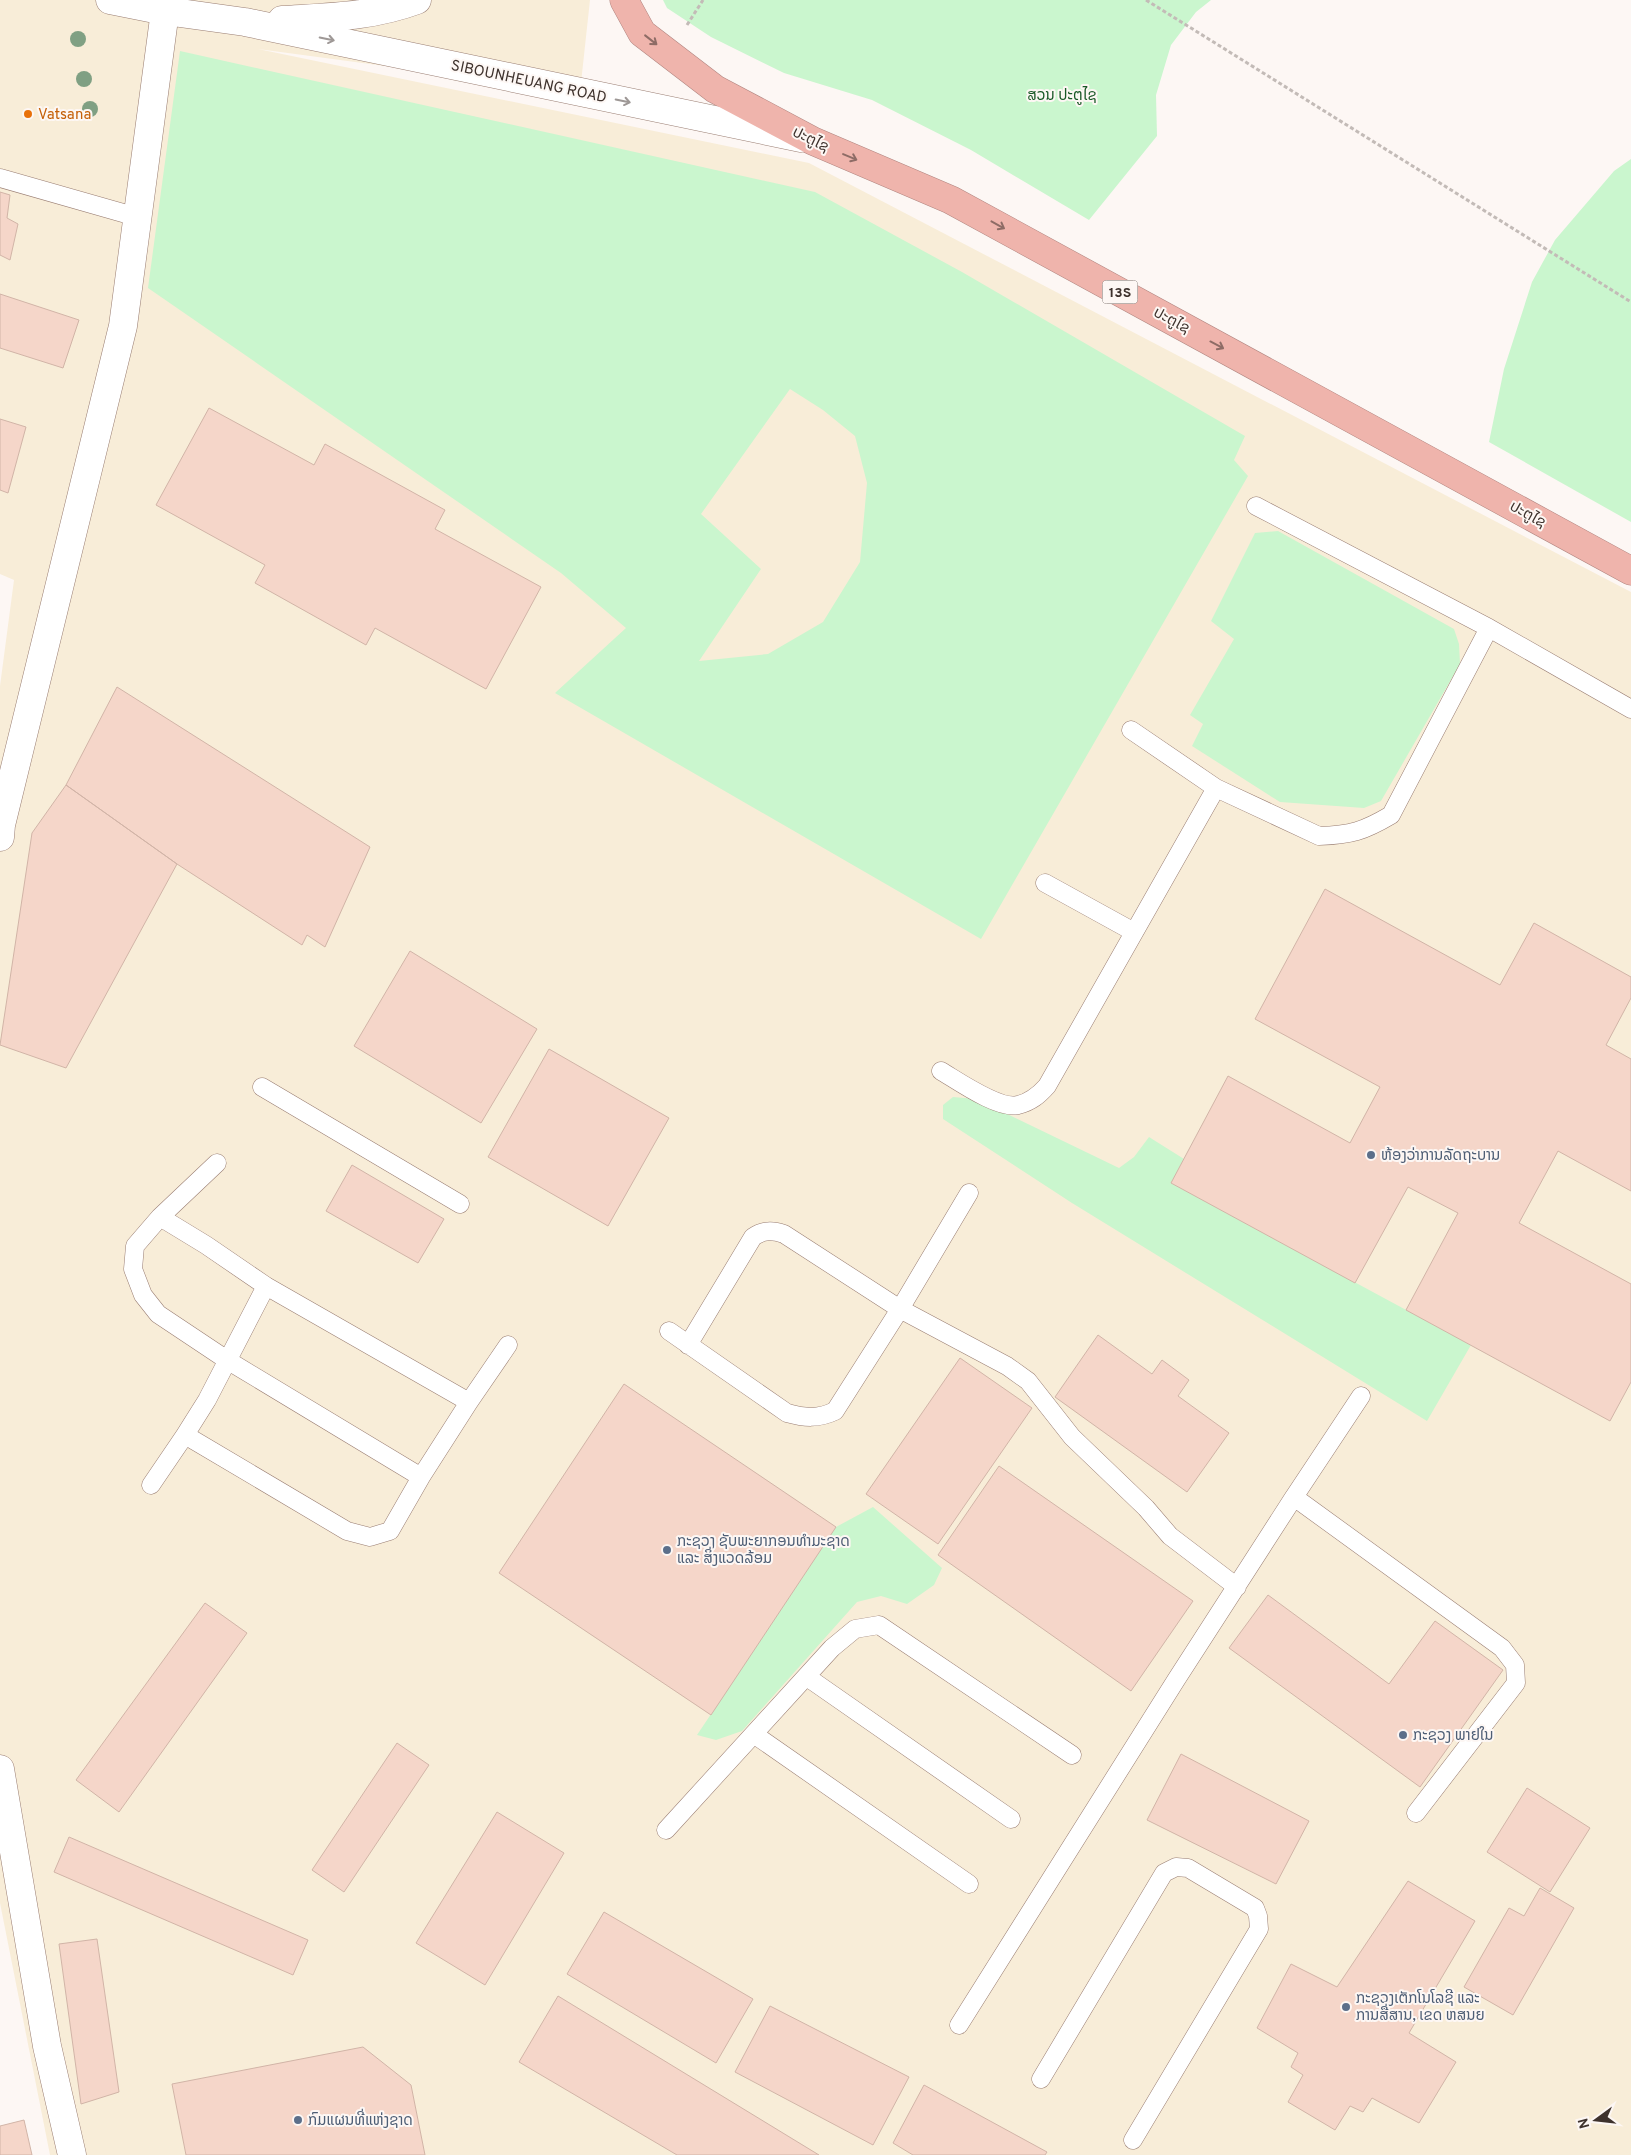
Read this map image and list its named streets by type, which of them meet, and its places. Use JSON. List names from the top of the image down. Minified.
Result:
{"streets":{"highway":["ປະຕູໄຊ","13S"],"street":["SIBOUNHEUANG ROAD"]},"crossings":[["SIBOUNHEUANG ROAD","ປະຕູໄຊ"]],"one_way":["ປະຕູໄຊ"],"parks":["ສວນ ປະຕູໄຊ"],"places":["Vatsana","ຫ້ອງວ່າການລັດຖະບານ","ກະຊວງ ຊັບພະຍາກອນທຳມະຊາດ ແລະ ສິ່ງແວດລ້ອມ","ກະຊວງ ພາຢໃນ","ກະຊວງເຕັກໂນໂລຊີ ແລະ ການສື່ສານ, ເຂດ ຫສນຍ","ກົມແຜນທີ່ແຫ່ງຊາດ"],"north":"left"}
